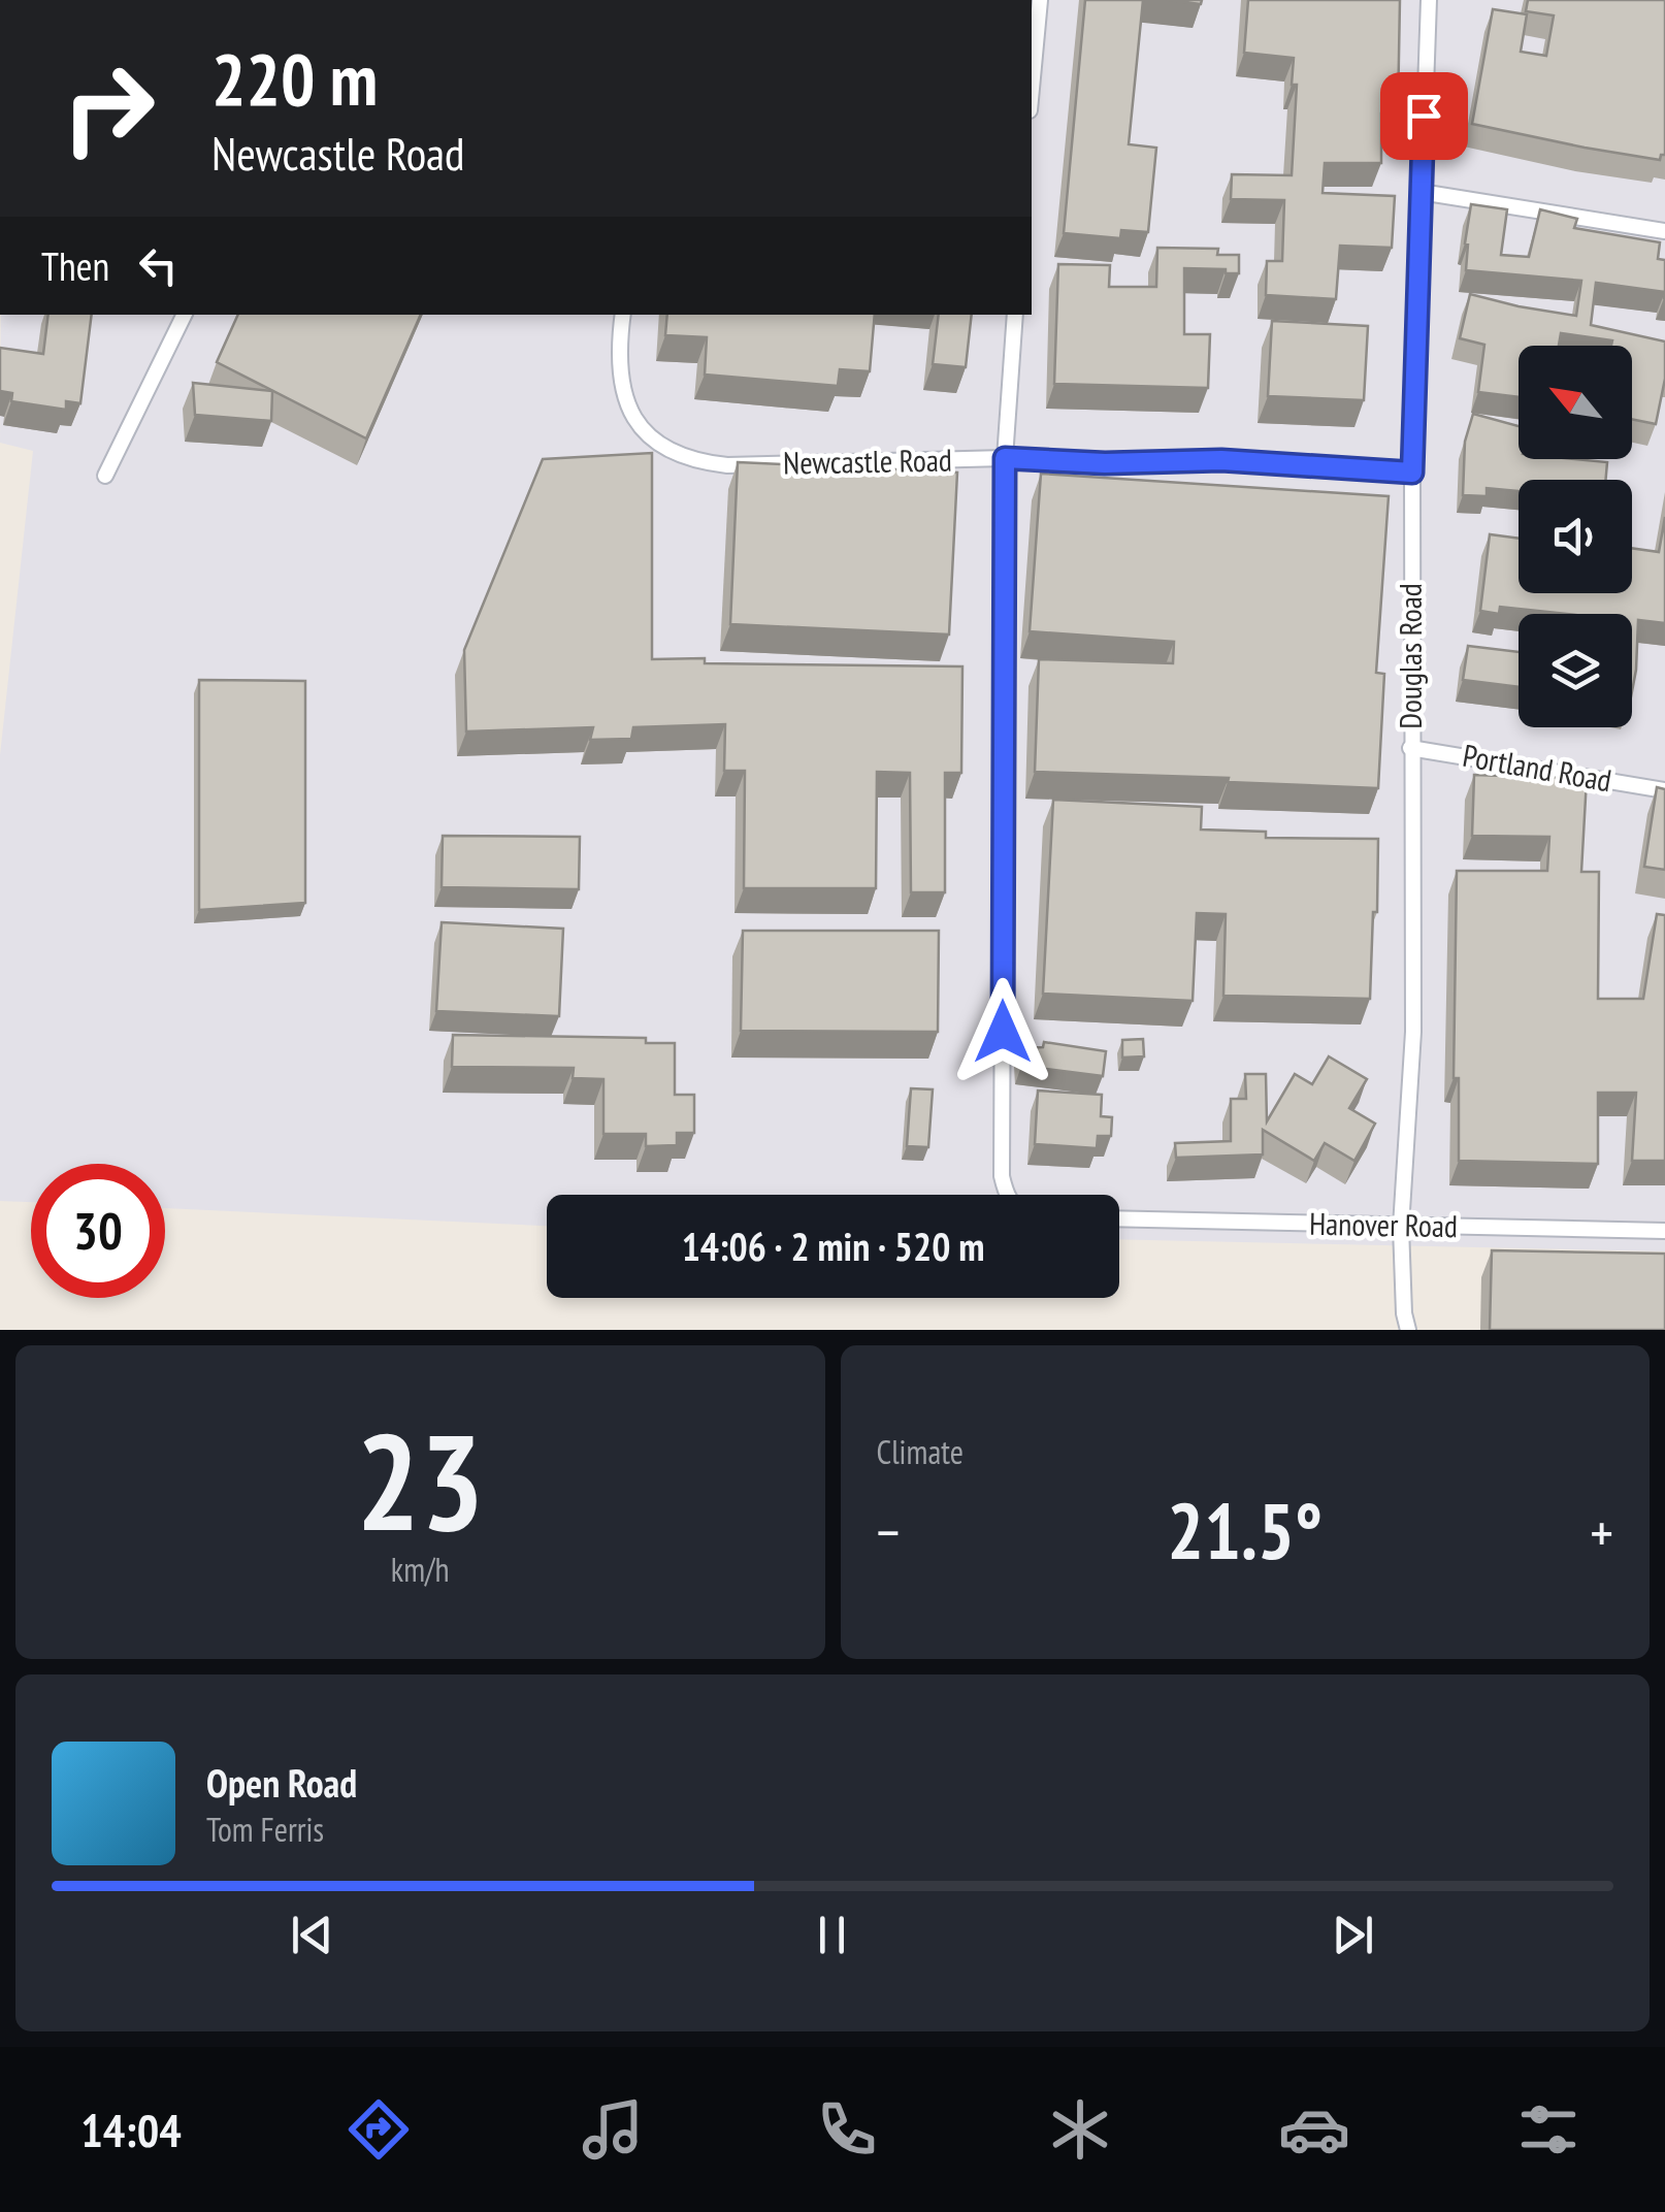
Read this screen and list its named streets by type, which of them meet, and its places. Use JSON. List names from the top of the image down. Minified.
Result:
{"streets":{"street":["Newcastle Road","Douglas Road","Portland Road","Hanover Road"]},"crossings":[["Newcastle Road","Douglas Road"],["Douglas Road","Portland Road"],["Douglas Road","Hanover Road"]],"north":"top left","page":{"turn":["220 m","Newcastle Road"],"then":"Then","limit":"30","trip":"14:06 · 2 min · 520 m","tile":[["23","km/h"],"Climate"],"heat":["−","21.5°","+"],"song":["Open Road","Tom Ferris"],"tabs":"14:04"}}
